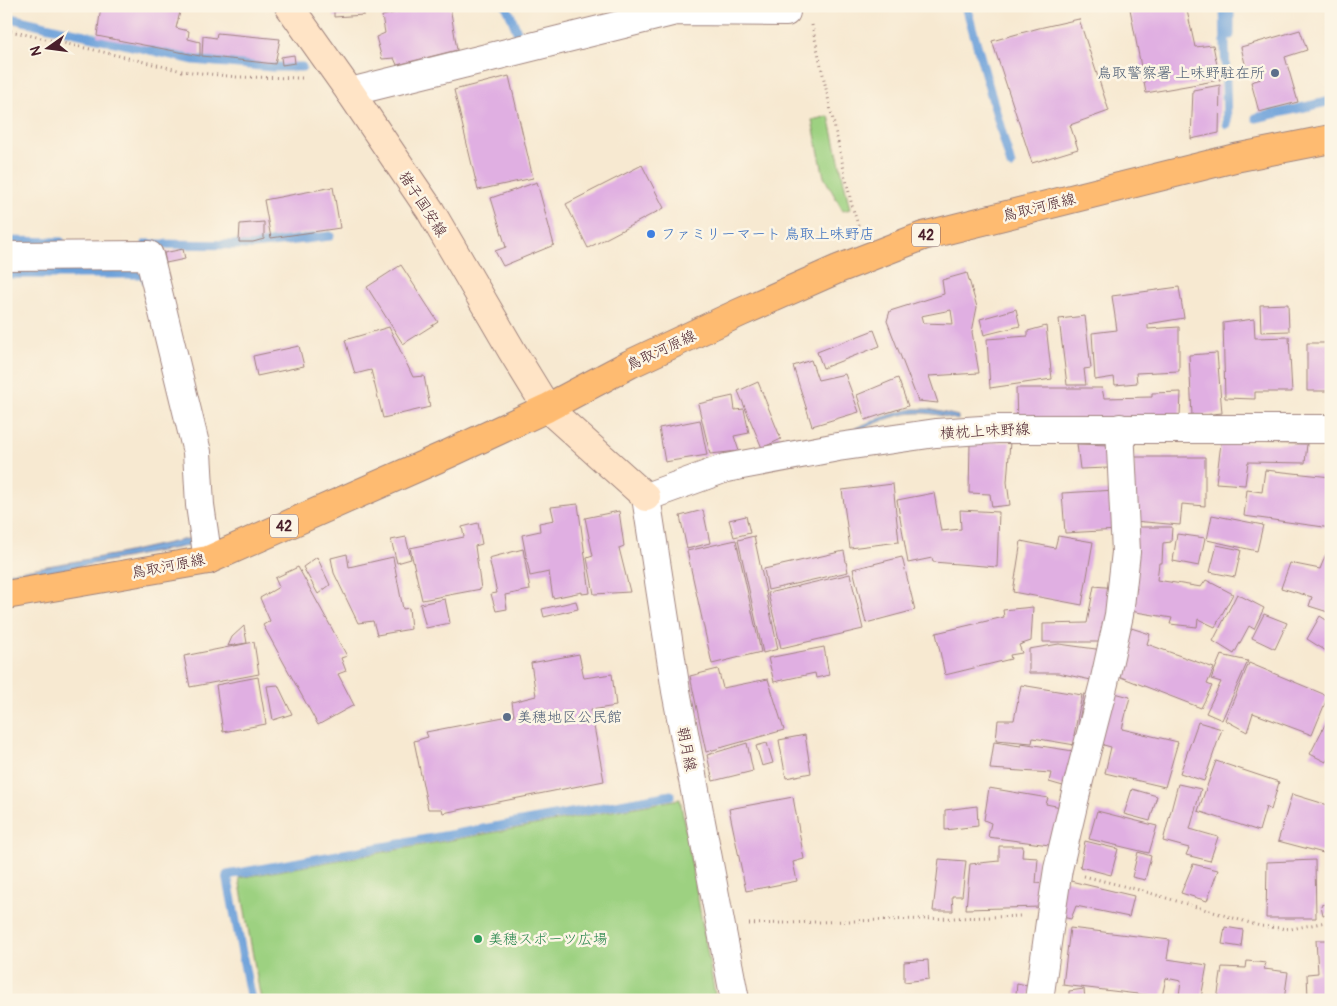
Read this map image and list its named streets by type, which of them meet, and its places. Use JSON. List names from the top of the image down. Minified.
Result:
{"streets":{"main road":["猪子国安線","鳥取河原線","42"],"street":["横枕上味野線","朝月線"]},"crossings":[["猪子国安線","鳥取河原線"],["猪子国安線","横枕上味野線"],["猪子国安線","朝月線"],["横枕上味野線","朝月線"]],"places":["鳥取警察署 上味野駐在所","ファミリーマート 鳥取上味野店","美穂地区公民館","美穂スポーツ広場"],"north":"left"}
